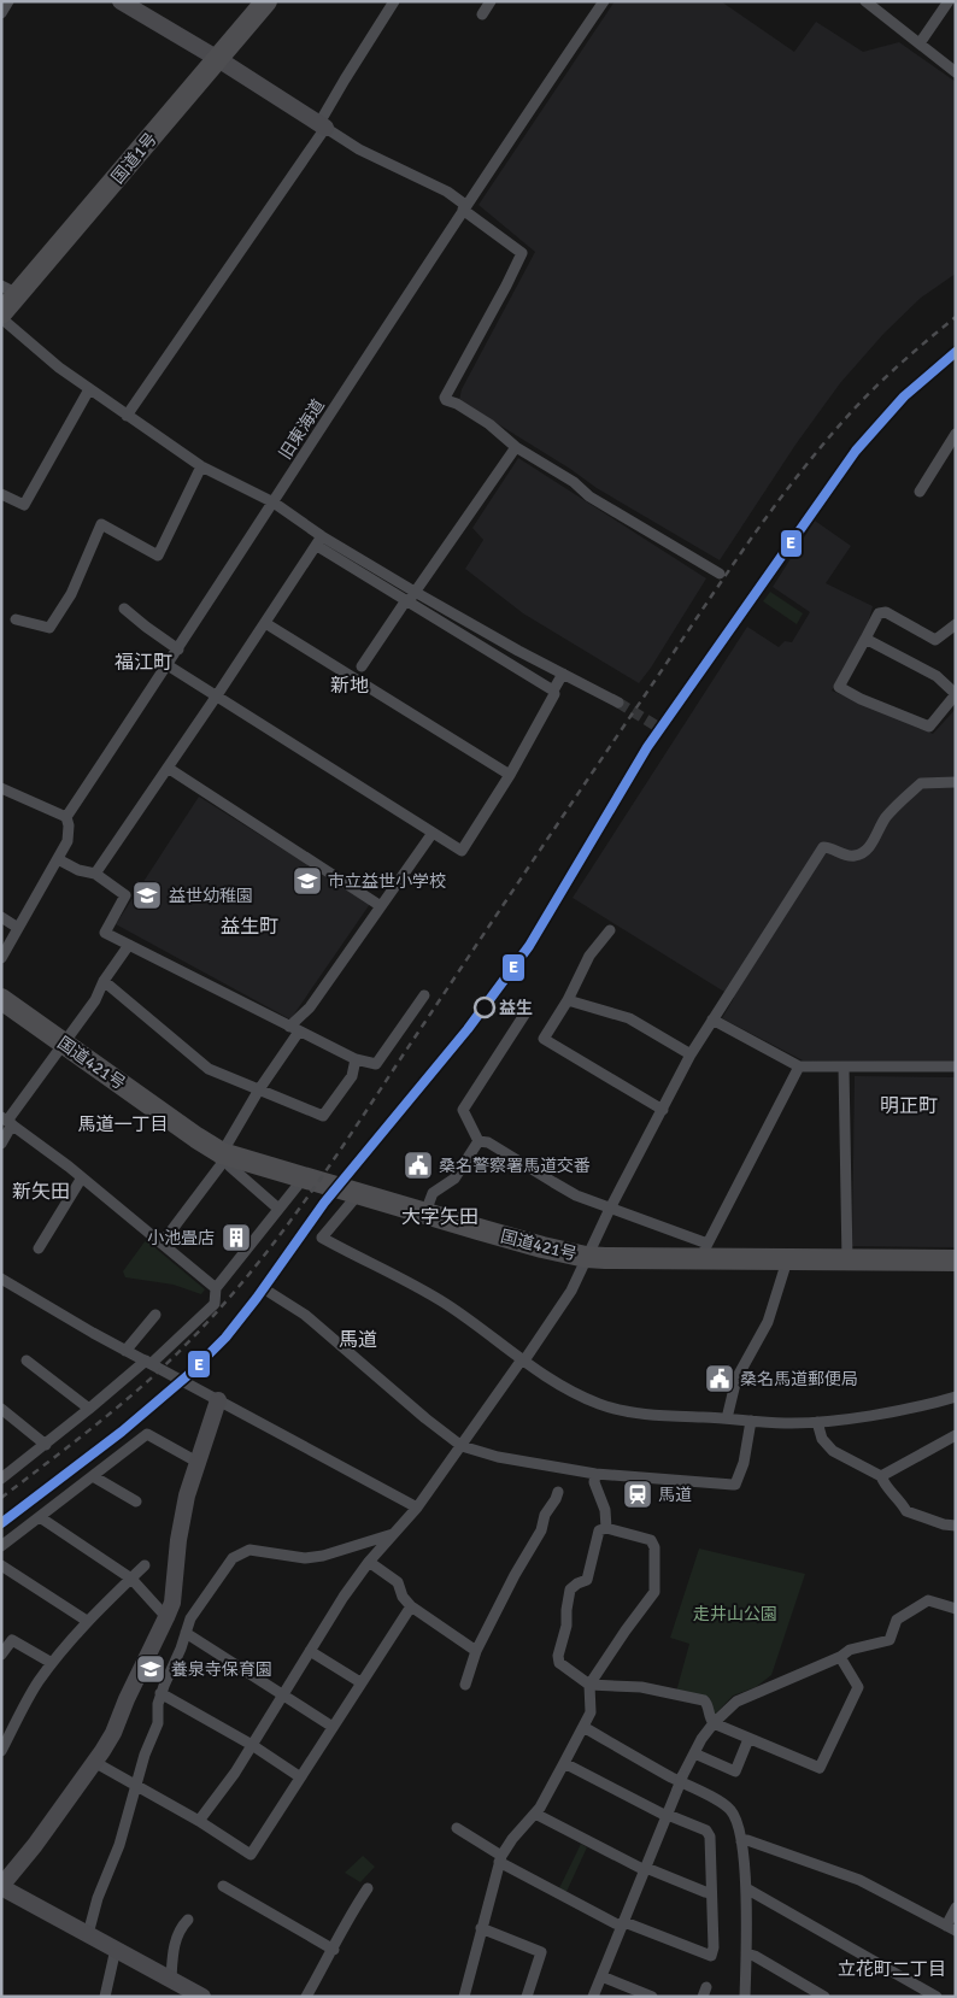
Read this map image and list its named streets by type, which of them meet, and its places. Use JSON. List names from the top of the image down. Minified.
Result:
{"streets":{"highway":["国道1号","国道421号"],"street":["旧東海道"]},"districts":["福江町","新地","益生町","明正町","馬道一丁目","新矢田","大字矢田","馬道","立花町二丁目"],"parks":["走井山公園"],"places":{"school or university":["市立益世小学校","益世幼稚園","養泉寺保育園"],"other":["益生"],"public building":["桑名警察署馬道交番","桑名馬道郵便局"],"building":["小池畳店"],"station":["馬道"]},"lines":["transit line E"]}
